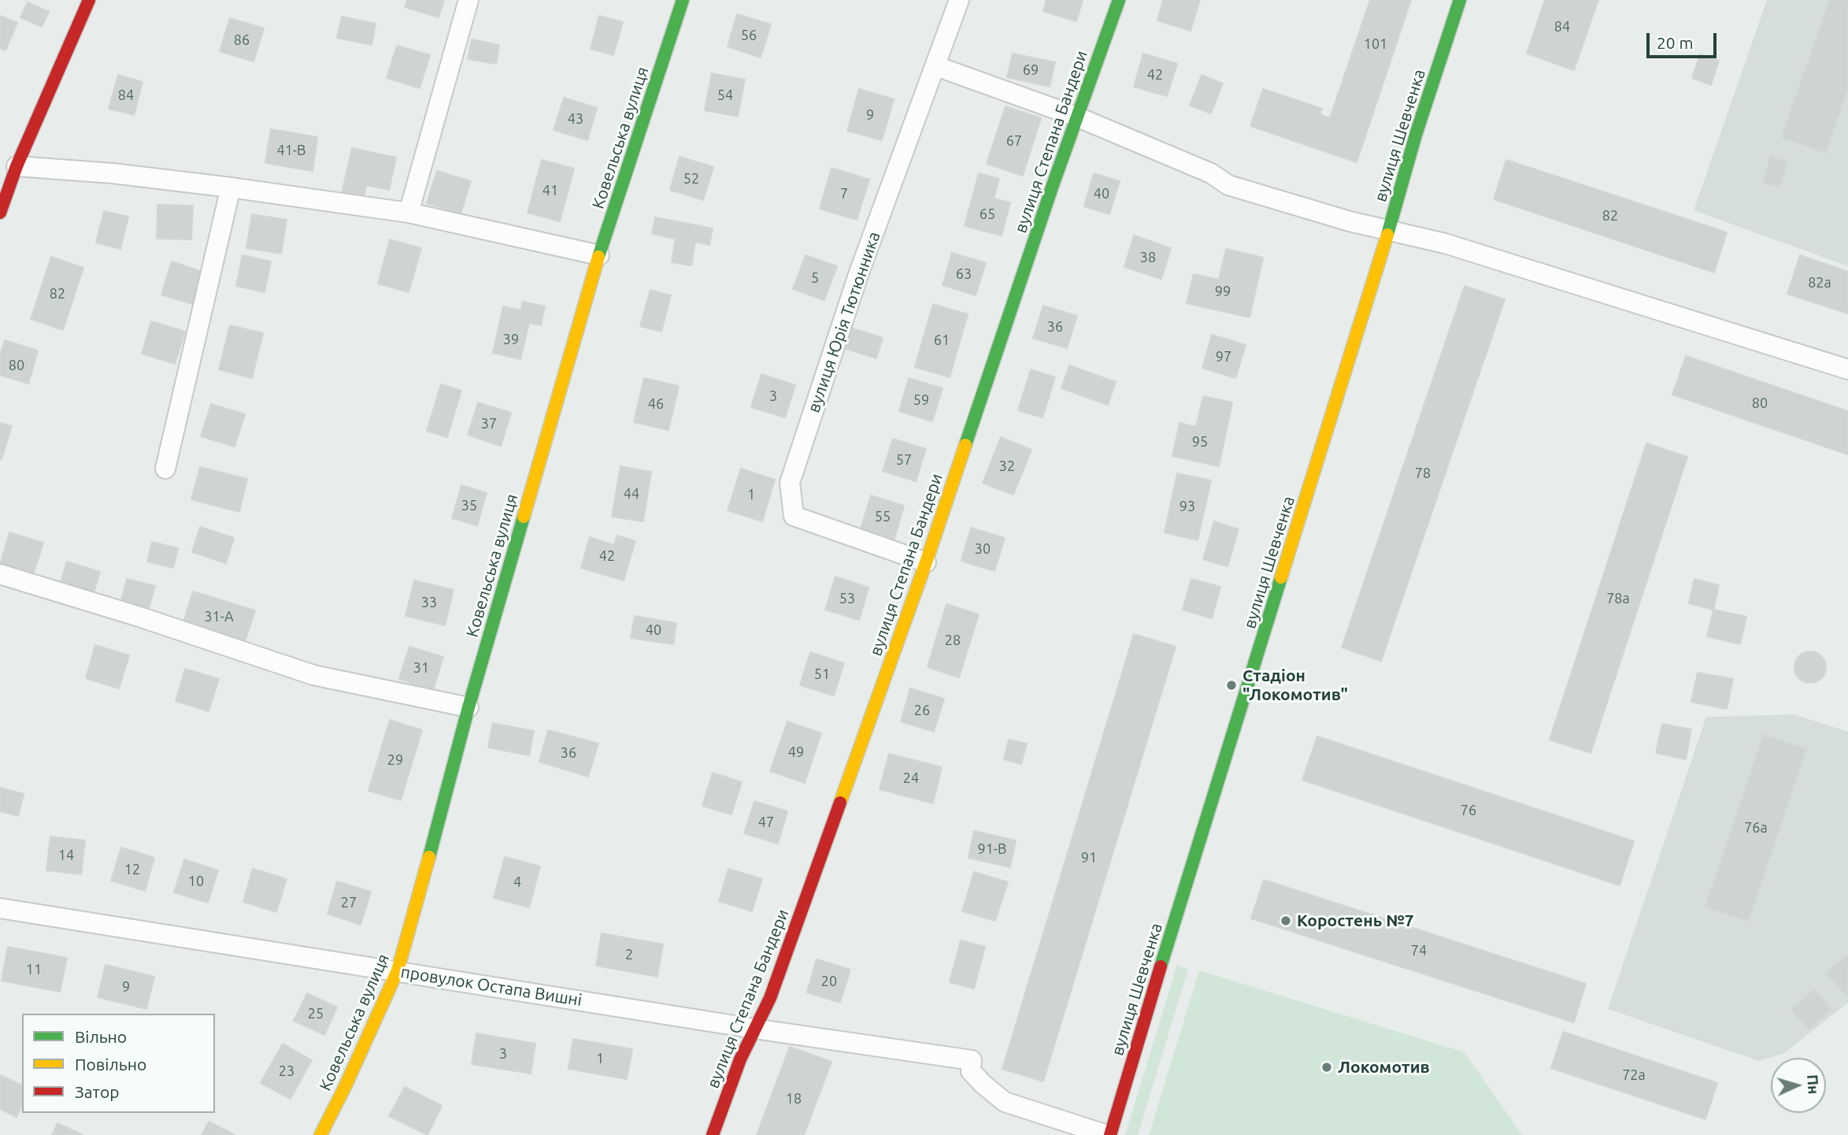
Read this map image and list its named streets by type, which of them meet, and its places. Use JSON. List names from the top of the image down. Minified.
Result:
{"streets":{"street":["вулиця Шевченка","Ковельська вулиця","вулиця Степана Бандери","вулиця Юрія Тютюнника","провулок Остапа Вишні"]},"crossings":[["вулиця Шевченка","провулок Остапа Вишні"],["Ковельська вулиця","провулок Остапа Вишні"],["вулиця Степана Бандери","вулиця Юрія Тютюнника"],["вулиця Степана Бандери","провулок Остапа Вишні"]],"places":["Стадіон \"Локомотив\"","Коростень №7","Локомотив"],"house_numbers":["84","56","86","101","69","42","84","54","9","43","67","41-В","52","41","7","40","65","82","38","63","5","82а","99","82","36","39","61","97","80","3","59","80","46","37","95","57","32","78","44","1","35","93","55","30","42","53","78а","33","31-А","40","28","31","51","26","49","36","29","24","76","47","76а","91-В","14","91","12","10","4","27","74","2","11","20","9","25","3","1","23","72а","18"],"legend":["Вільно","Повільно","Затор"],"scale_bar":"20 m","north":"right"}
